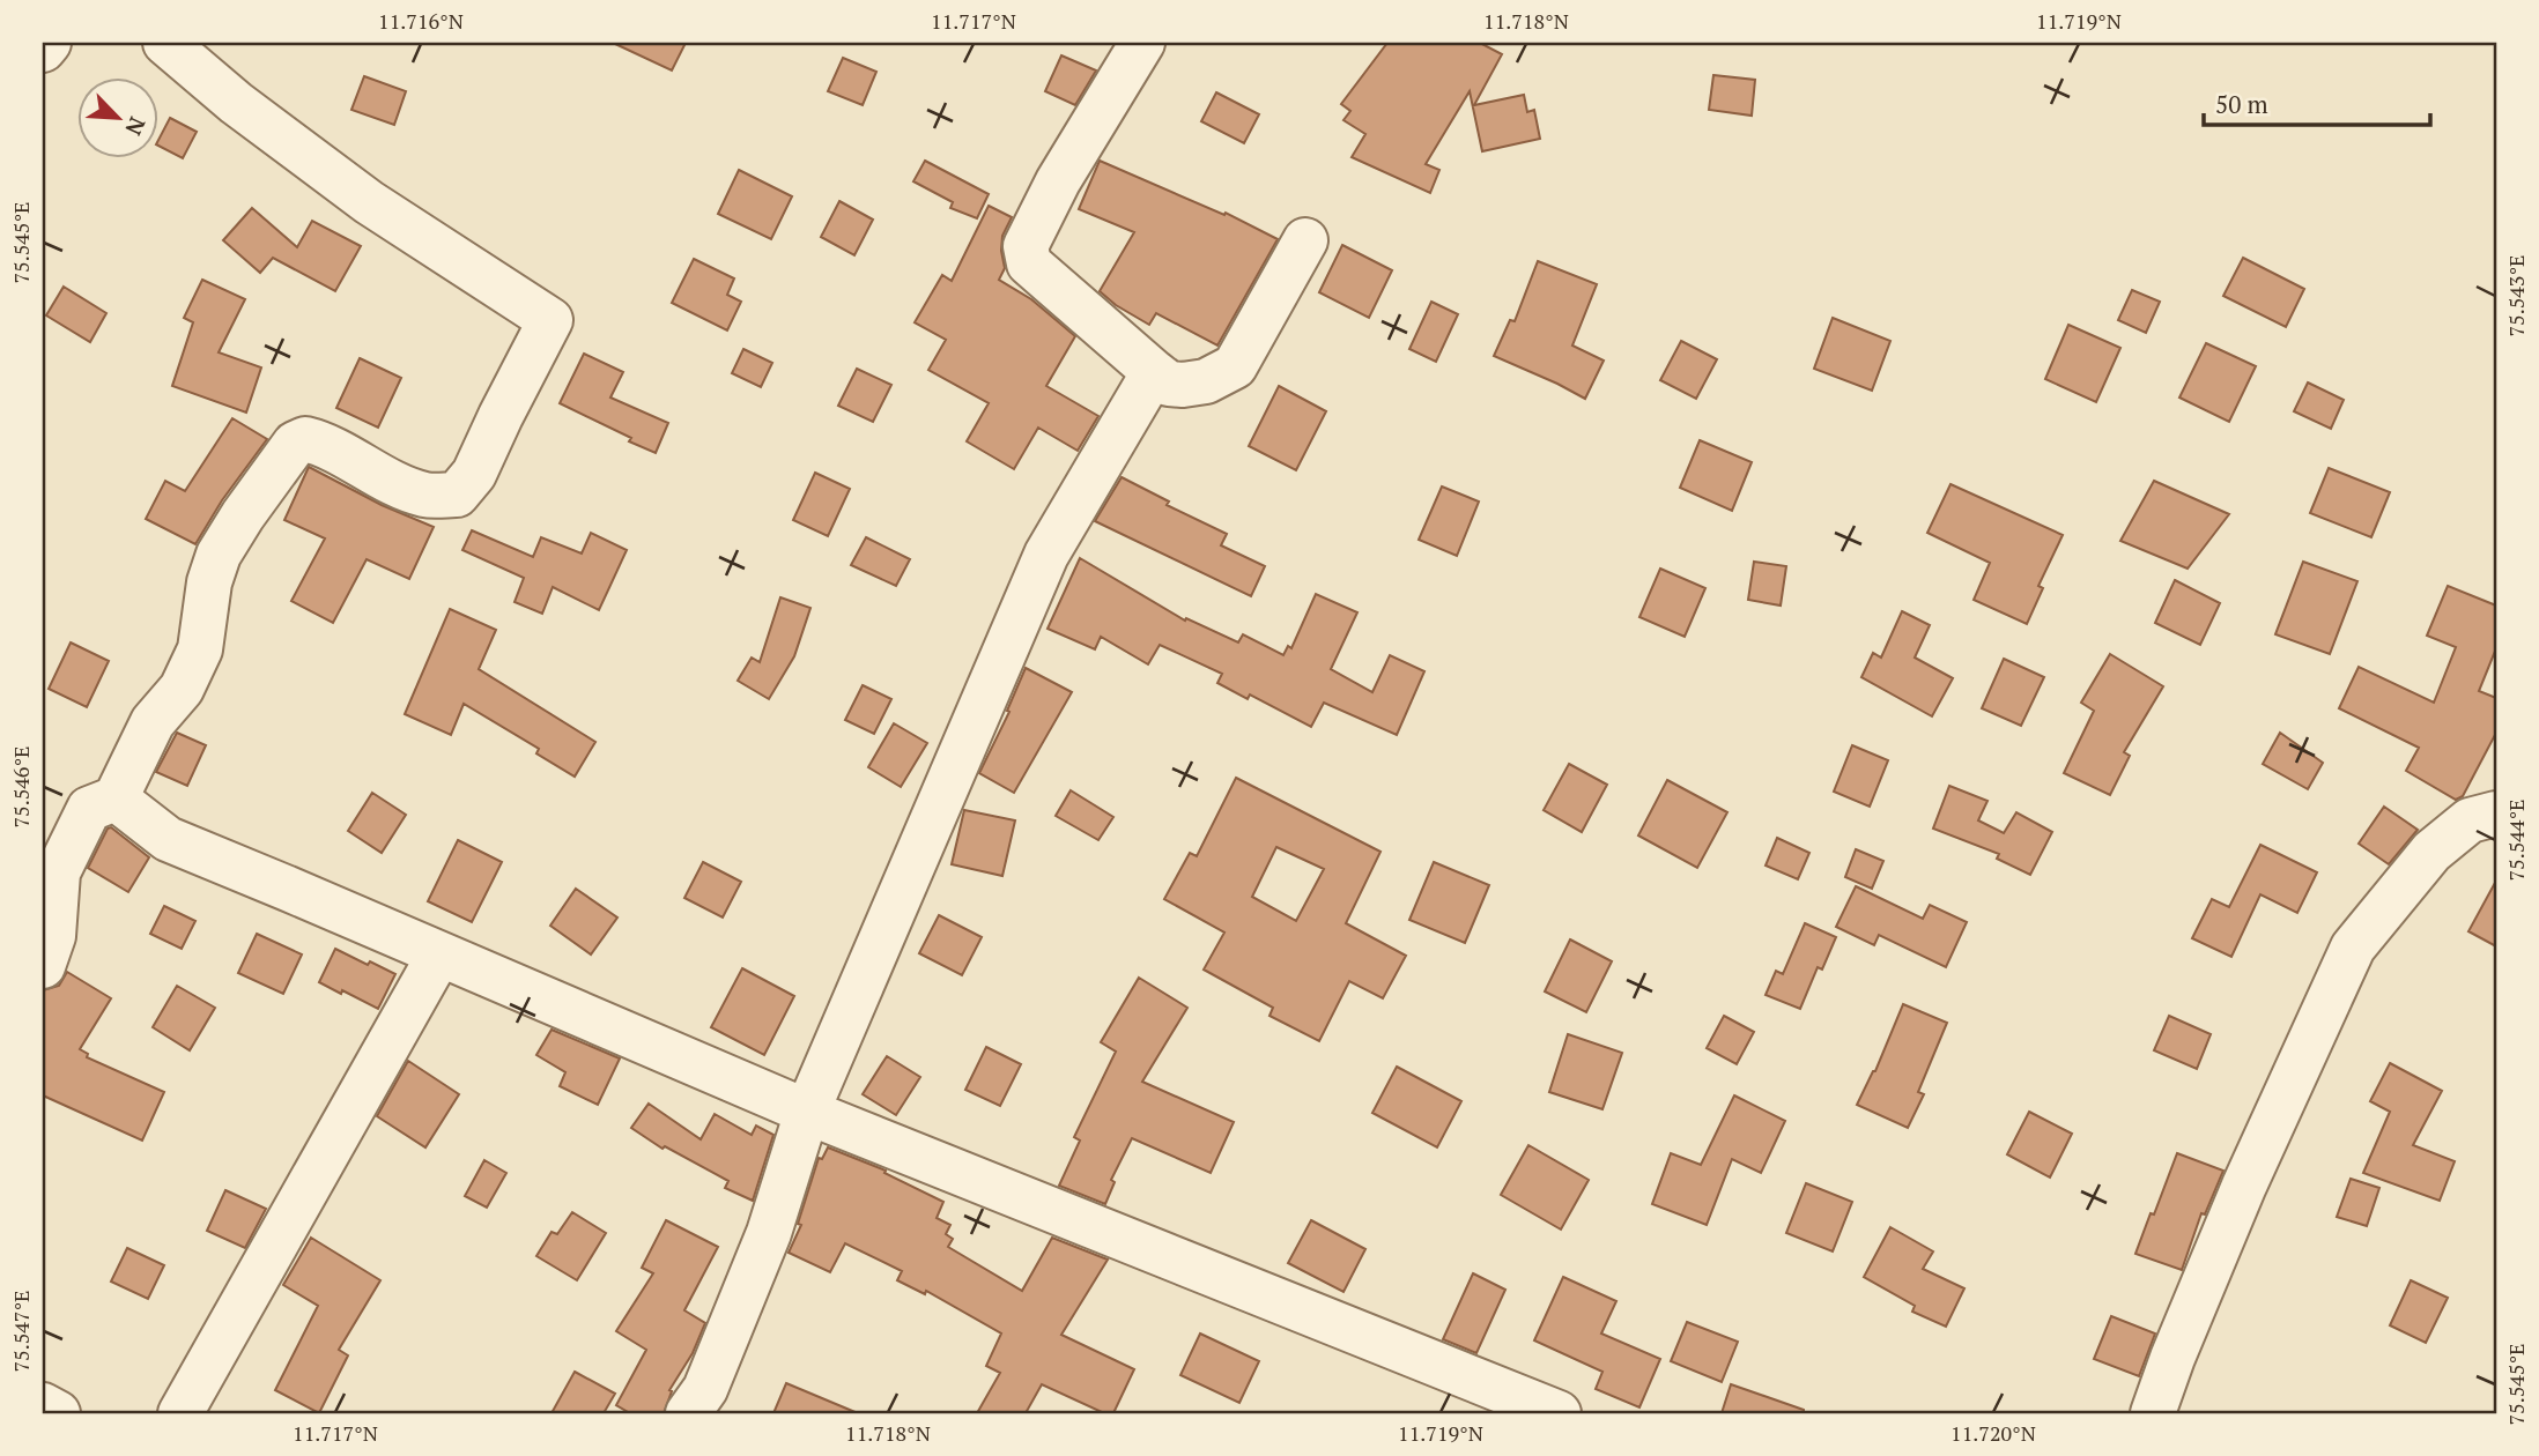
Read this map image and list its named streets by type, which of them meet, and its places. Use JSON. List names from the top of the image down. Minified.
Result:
{"scale_bar":"50 m","north":"bottom right","coordinates":["11.716°N","11.717°N","11.718°N","11.719°N","75.545°E","75.543°E","75.546°E","75.544°E","75.547°E","11.720°N"]}
